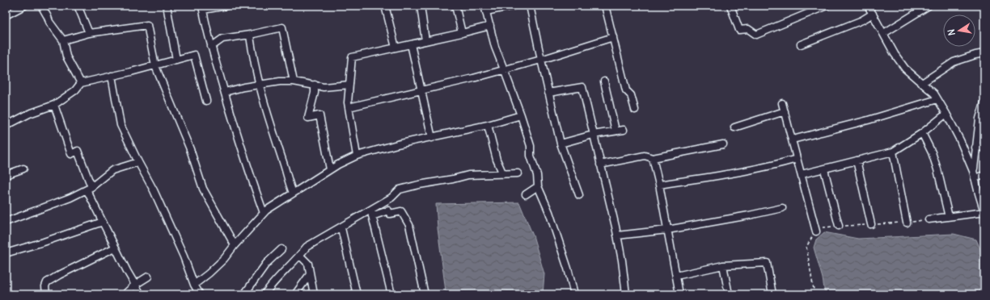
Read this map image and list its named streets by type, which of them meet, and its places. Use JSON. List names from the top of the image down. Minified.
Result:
{"north":"left"}
